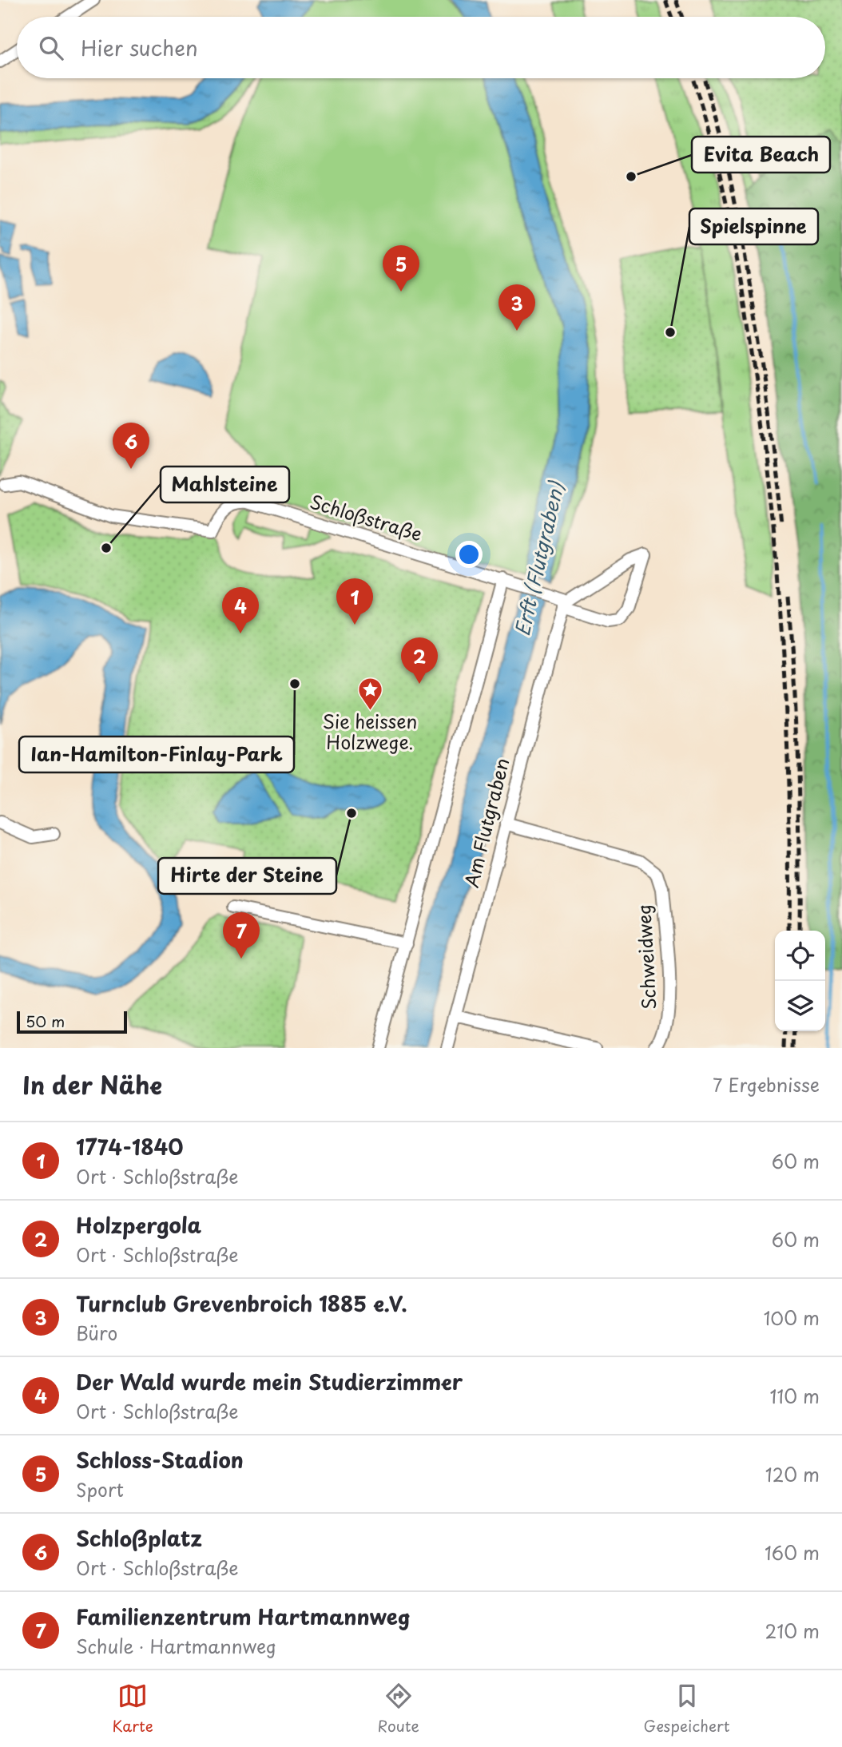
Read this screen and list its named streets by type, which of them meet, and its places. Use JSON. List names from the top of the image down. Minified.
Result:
{"streets":{"street":["Schloßstraße","Am Flutgraben","Schweidweg"]},"crossings":[["Schloßstraße","Am Flutgraben"],["Am Flutgraben","Schweidweg"]],"water":["Erft (Flutgraben)"],"places":{"other":["Evita Beach","Spielspinne","Mahlsteine","Ian-Hamilton-Finlay-Park","Hirte der Steine"],"place":["Sie heissen Holzwege."]},"scale_bar":"50 m","page":{"search":"Hier suchen","pins":["5","3","6","1","4","2","7"],"scale":"50 m","heading":["In der Nähe","7 Ergebnisse"],"list":[{"mark":"1","name":"1774-1840","note":"Ort · Schloßstraße","value":"60 m"},{"mark":"2","name":"Holzpergola","note":"Ort · Schloßstraße","value":"60 m"},{"mark":"3","name":"Turnclub Grevenbroich 1885 e.V.","note":"Büro","value":"100 m"},{"mark":"4","name":"Der Wald wurde mein Studierzimmer","note":"Ort · Schloßstraße","value":"110 m"},{"mark":"5","name":"Schloss-Stadion","note":"Sport","value":"120 m"},{"mark":"6","name":"Schloßplatz","note":"Ort · Schloßstraße","value":"160 m"},{"mark":"7","name":"Familienzentrum Hartmannweg","note":"Schule · Hartmannweg","value":"210 m"}],"nav":["Karte","Route","Gespeichert"]}}
